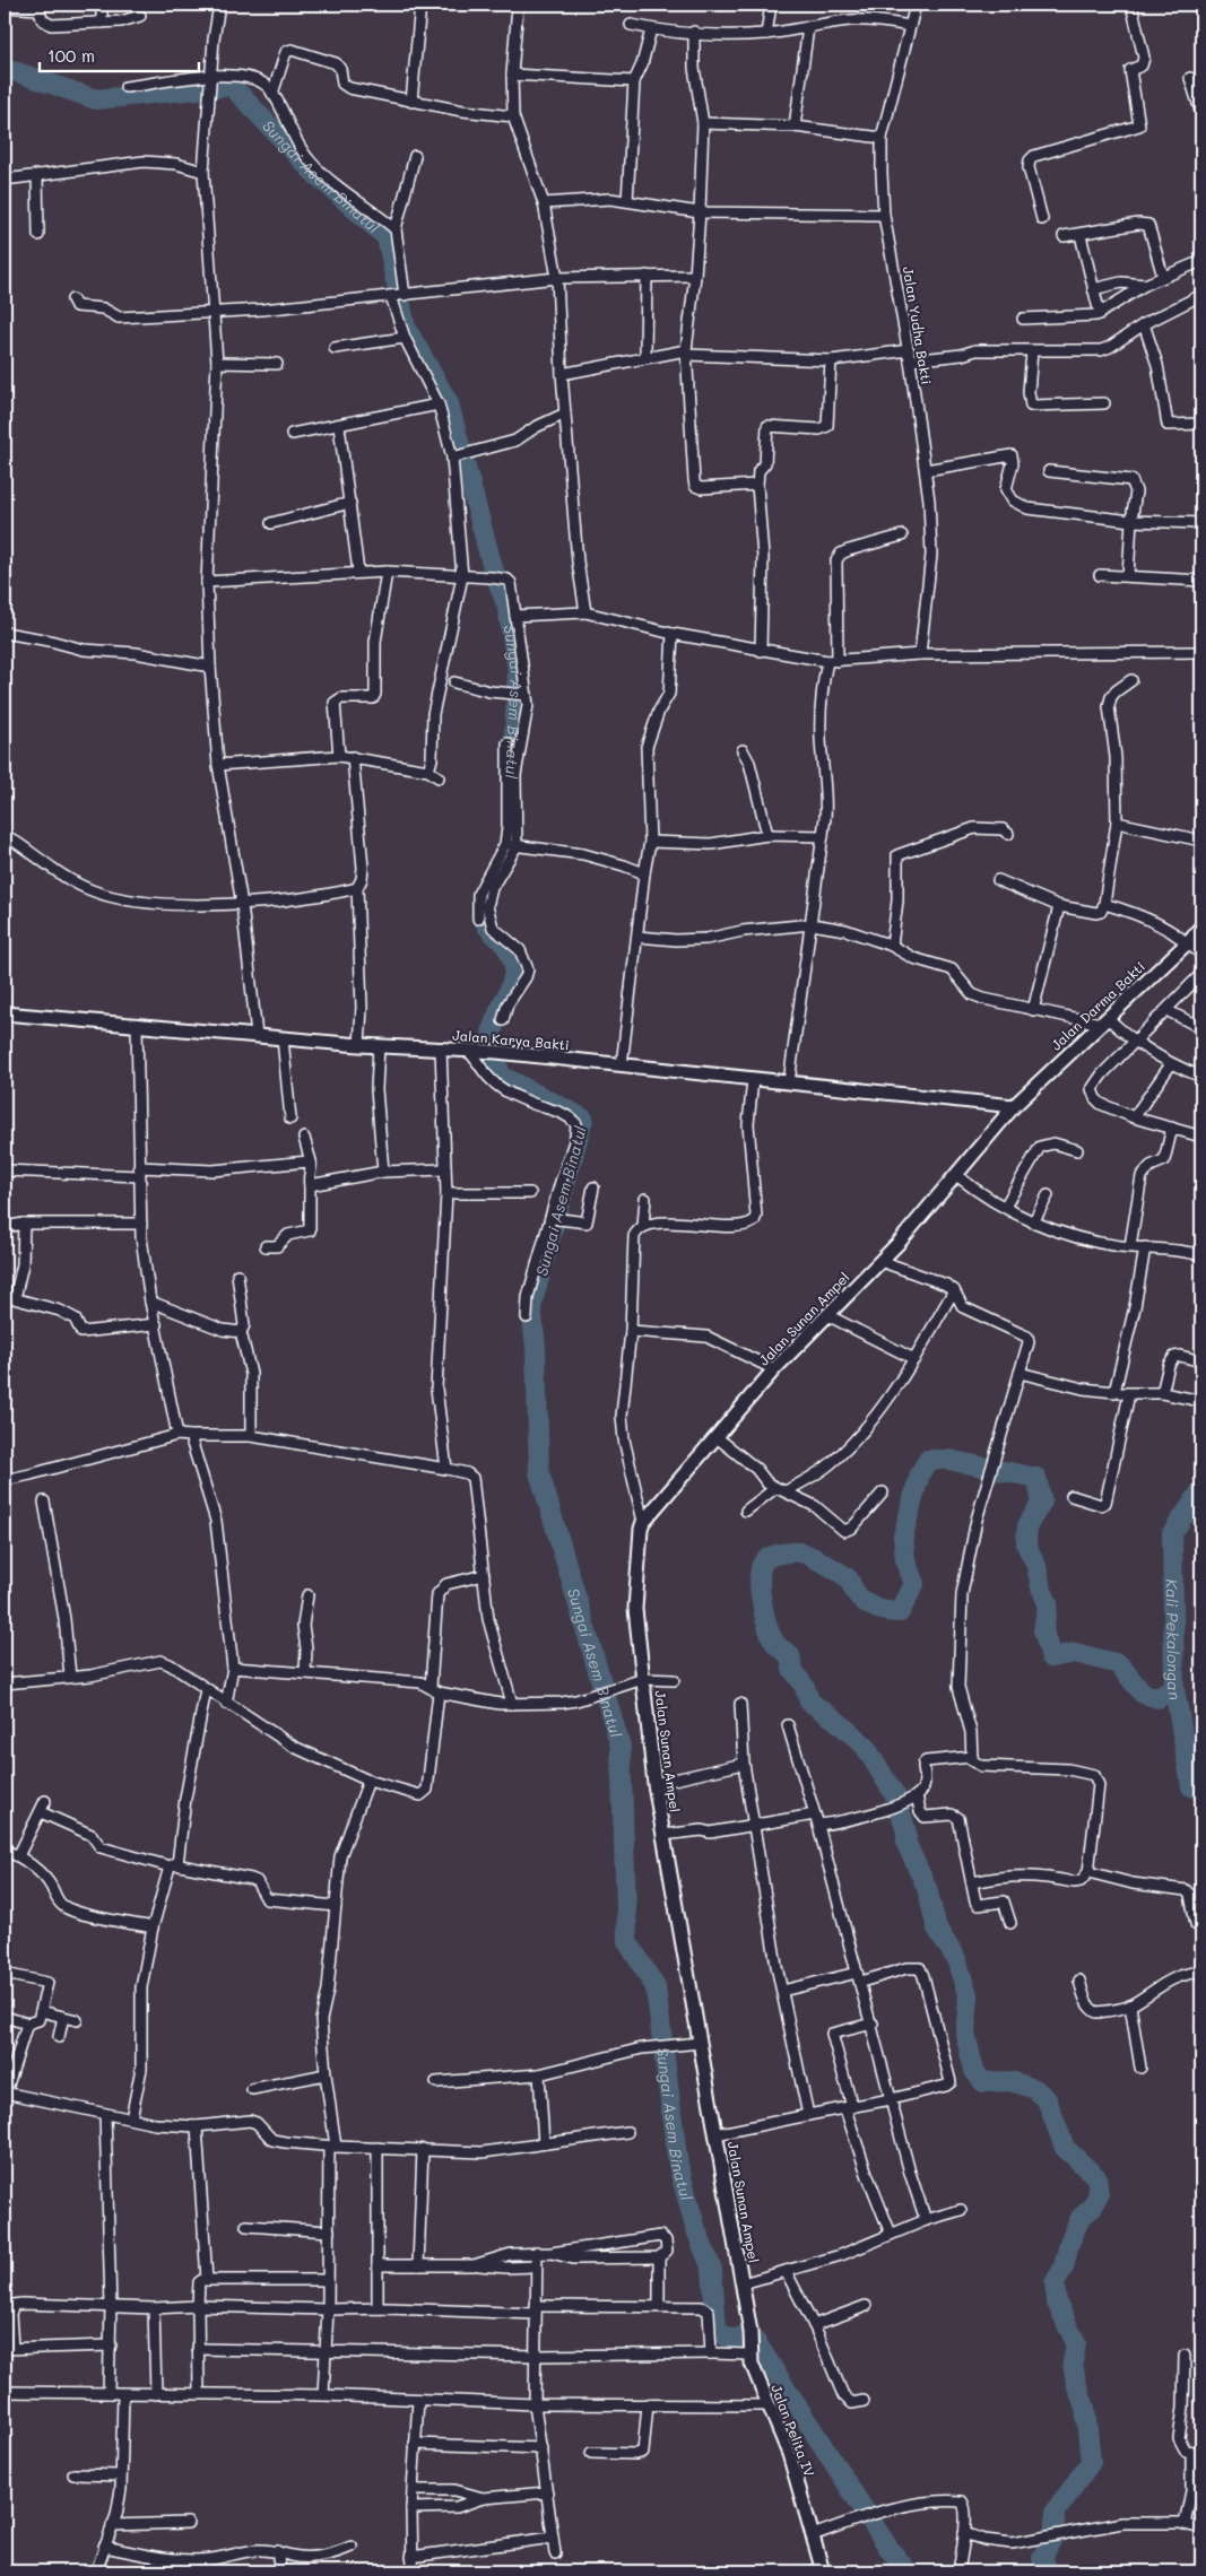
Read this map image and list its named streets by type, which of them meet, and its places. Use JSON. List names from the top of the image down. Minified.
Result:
{"streets":{"street":["Jalan Yudha Bakti","Jalan Darma Bakti","Jalan Karya Bakti","Jalan Sunan Ampel","Jalan Pelita IV"]},"crossings":[["Jalan Darma Bakti","Jalan Karya Bakti"],["Jalan Darma Bakti","Jalan Sunan Ampel"],["Jalan Karya Bakti","Jalan Sunan Ampel"],["Jalan Sunan Ampel","Jalan Pelita IV"]],"water":["Sungai Asem Binatul","Kali Pekalongan"],"scale_bar":"100 m"}
